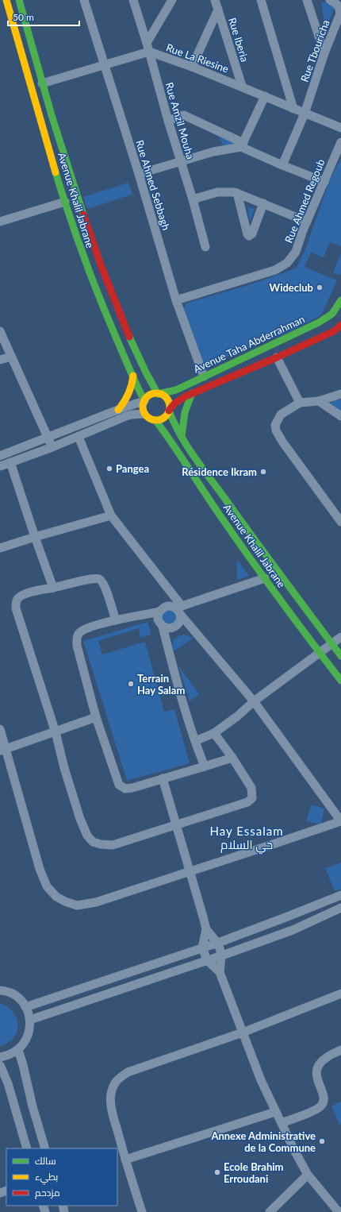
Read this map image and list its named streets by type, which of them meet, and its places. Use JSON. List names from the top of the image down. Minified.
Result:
{"streets":{"main road":["Avenue Khalil Jabrane","Avenue Taha Abderrahman"],"street":["Rue Iberia","Rue Tbouricha","Rue La Riesine","Rue Amzil Mouha","Rue Ahmed Sebbagh","Rue Ahmed Regoub"]},"crossings":[["Rue Iberia","Rue La Riesine"],["Rue Tbouricha","Rue La Riesine"],["Rue La Riesine","Rue Amzil Mouha"],["Rue Ahmed Sebbagh","Rue Ahmed Regoub"],["Rue Ahmed Sebbagh","Avenue Taha Abderrahman"],["Avenue Khalil Jabrane","Avenue Taha Abderrahman"]],"districts":["Hay Essalam حي السلام"],"places":["Wideclub","Pangea","Résidence Ikram","Terrain Hay Salam","Annexe Administrative de la Commune","Ecole Brahim Erroudani"],"legend":["سالك","بطيء","مزدحم"],"scale_bar":"50 m"}
